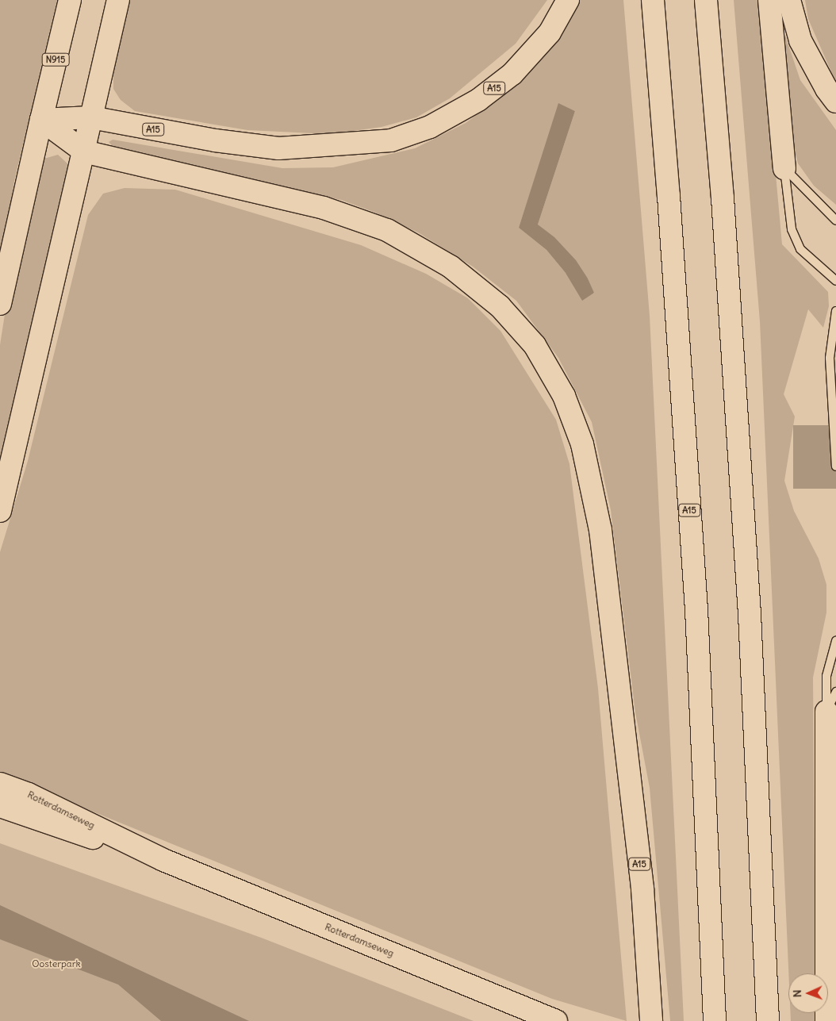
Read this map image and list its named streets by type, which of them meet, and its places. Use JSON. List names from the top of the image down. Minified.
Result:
{"streets":{"main road":["N915","A15","Rotterdamseweg"]},"crossings":[["N915","A15"]],"parks":["Oosterpark"],"north":"left"}
